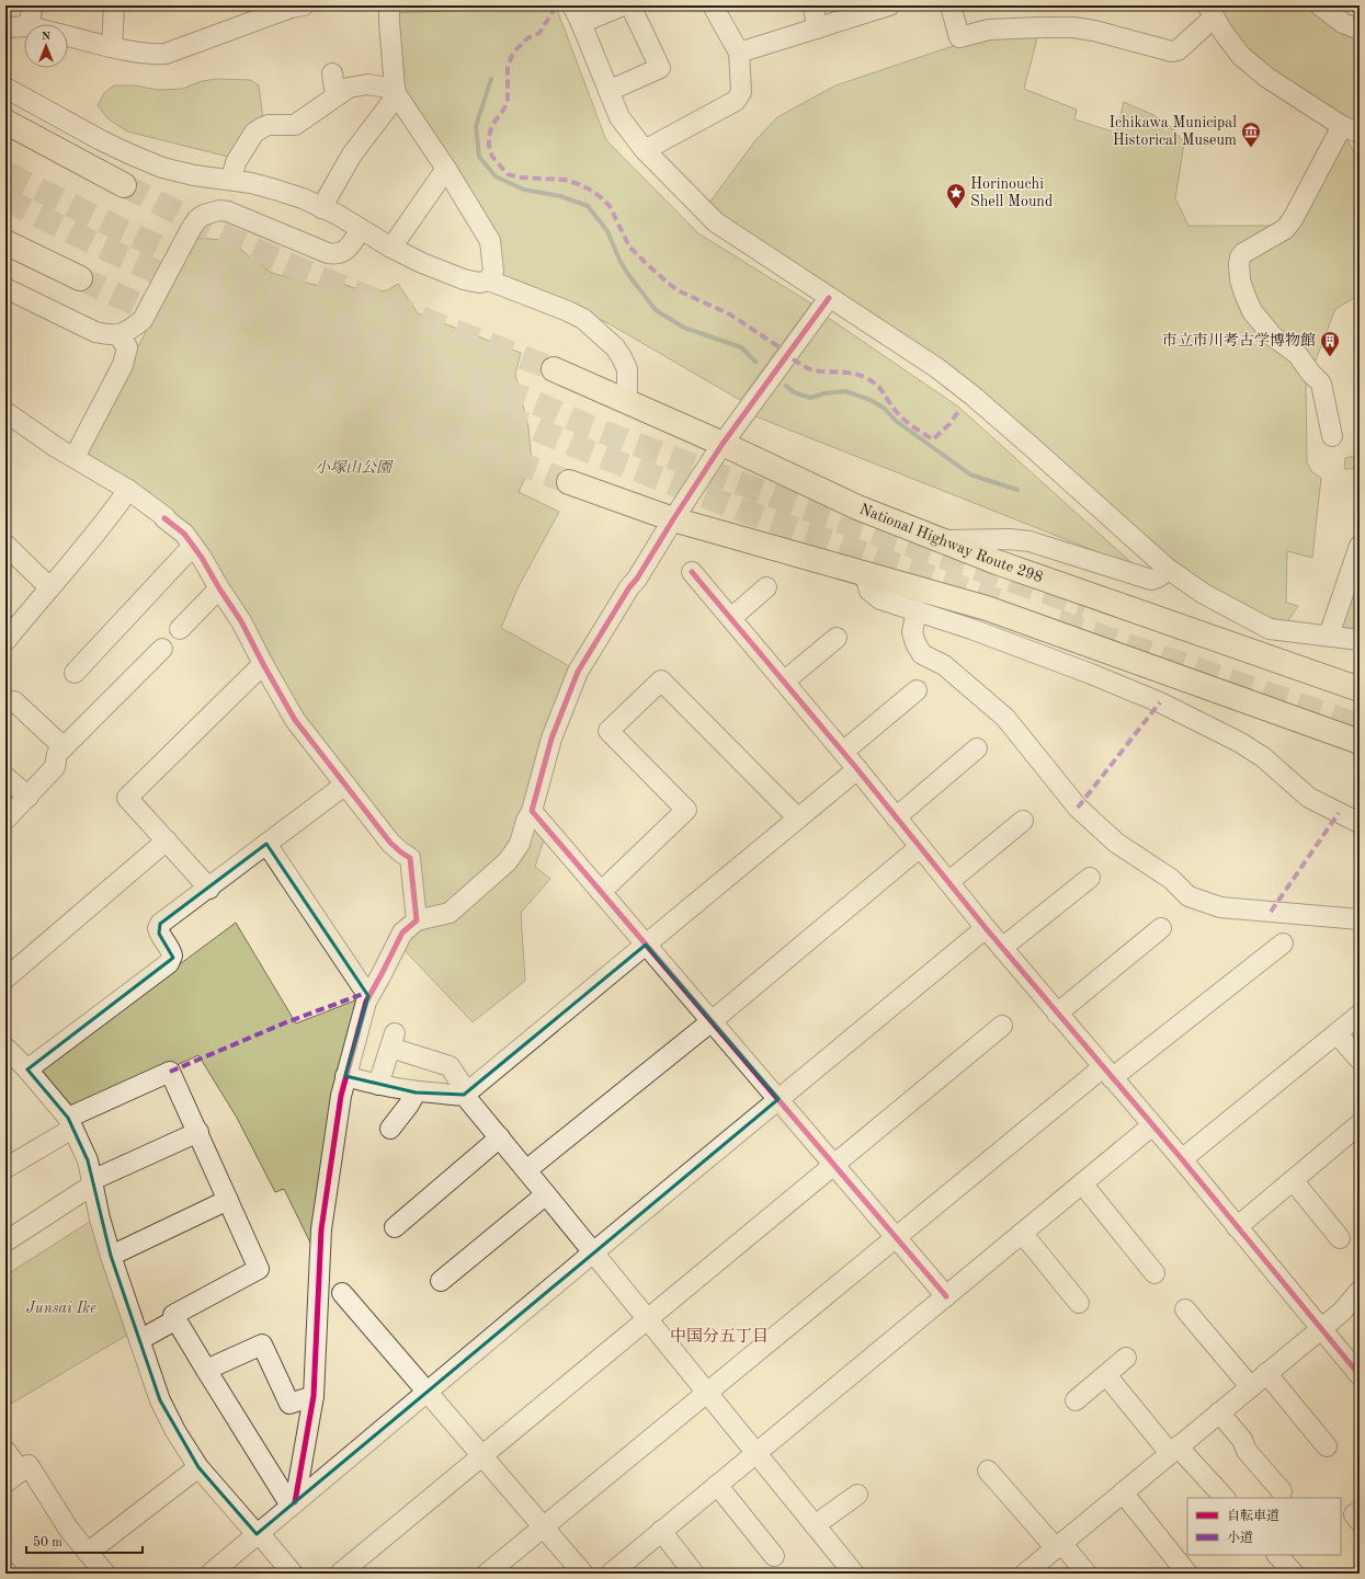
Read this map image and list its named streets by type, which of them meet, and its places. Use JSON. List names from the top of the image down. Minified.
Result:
{"streets":{"highway":["National Highway Route 298"]},"districts":["中国分五丁目"],"parks":["小塚山公園","Junsai Ike"],"places":{"museum":["Ichikawa Municipal Historical Museum"],"place":["Horinouchi Shell Mound"],"building":["市立市川考古学博物館"]},"legend":["自転車道","小道"],"scale_bar":"50 m","north":"top"}
